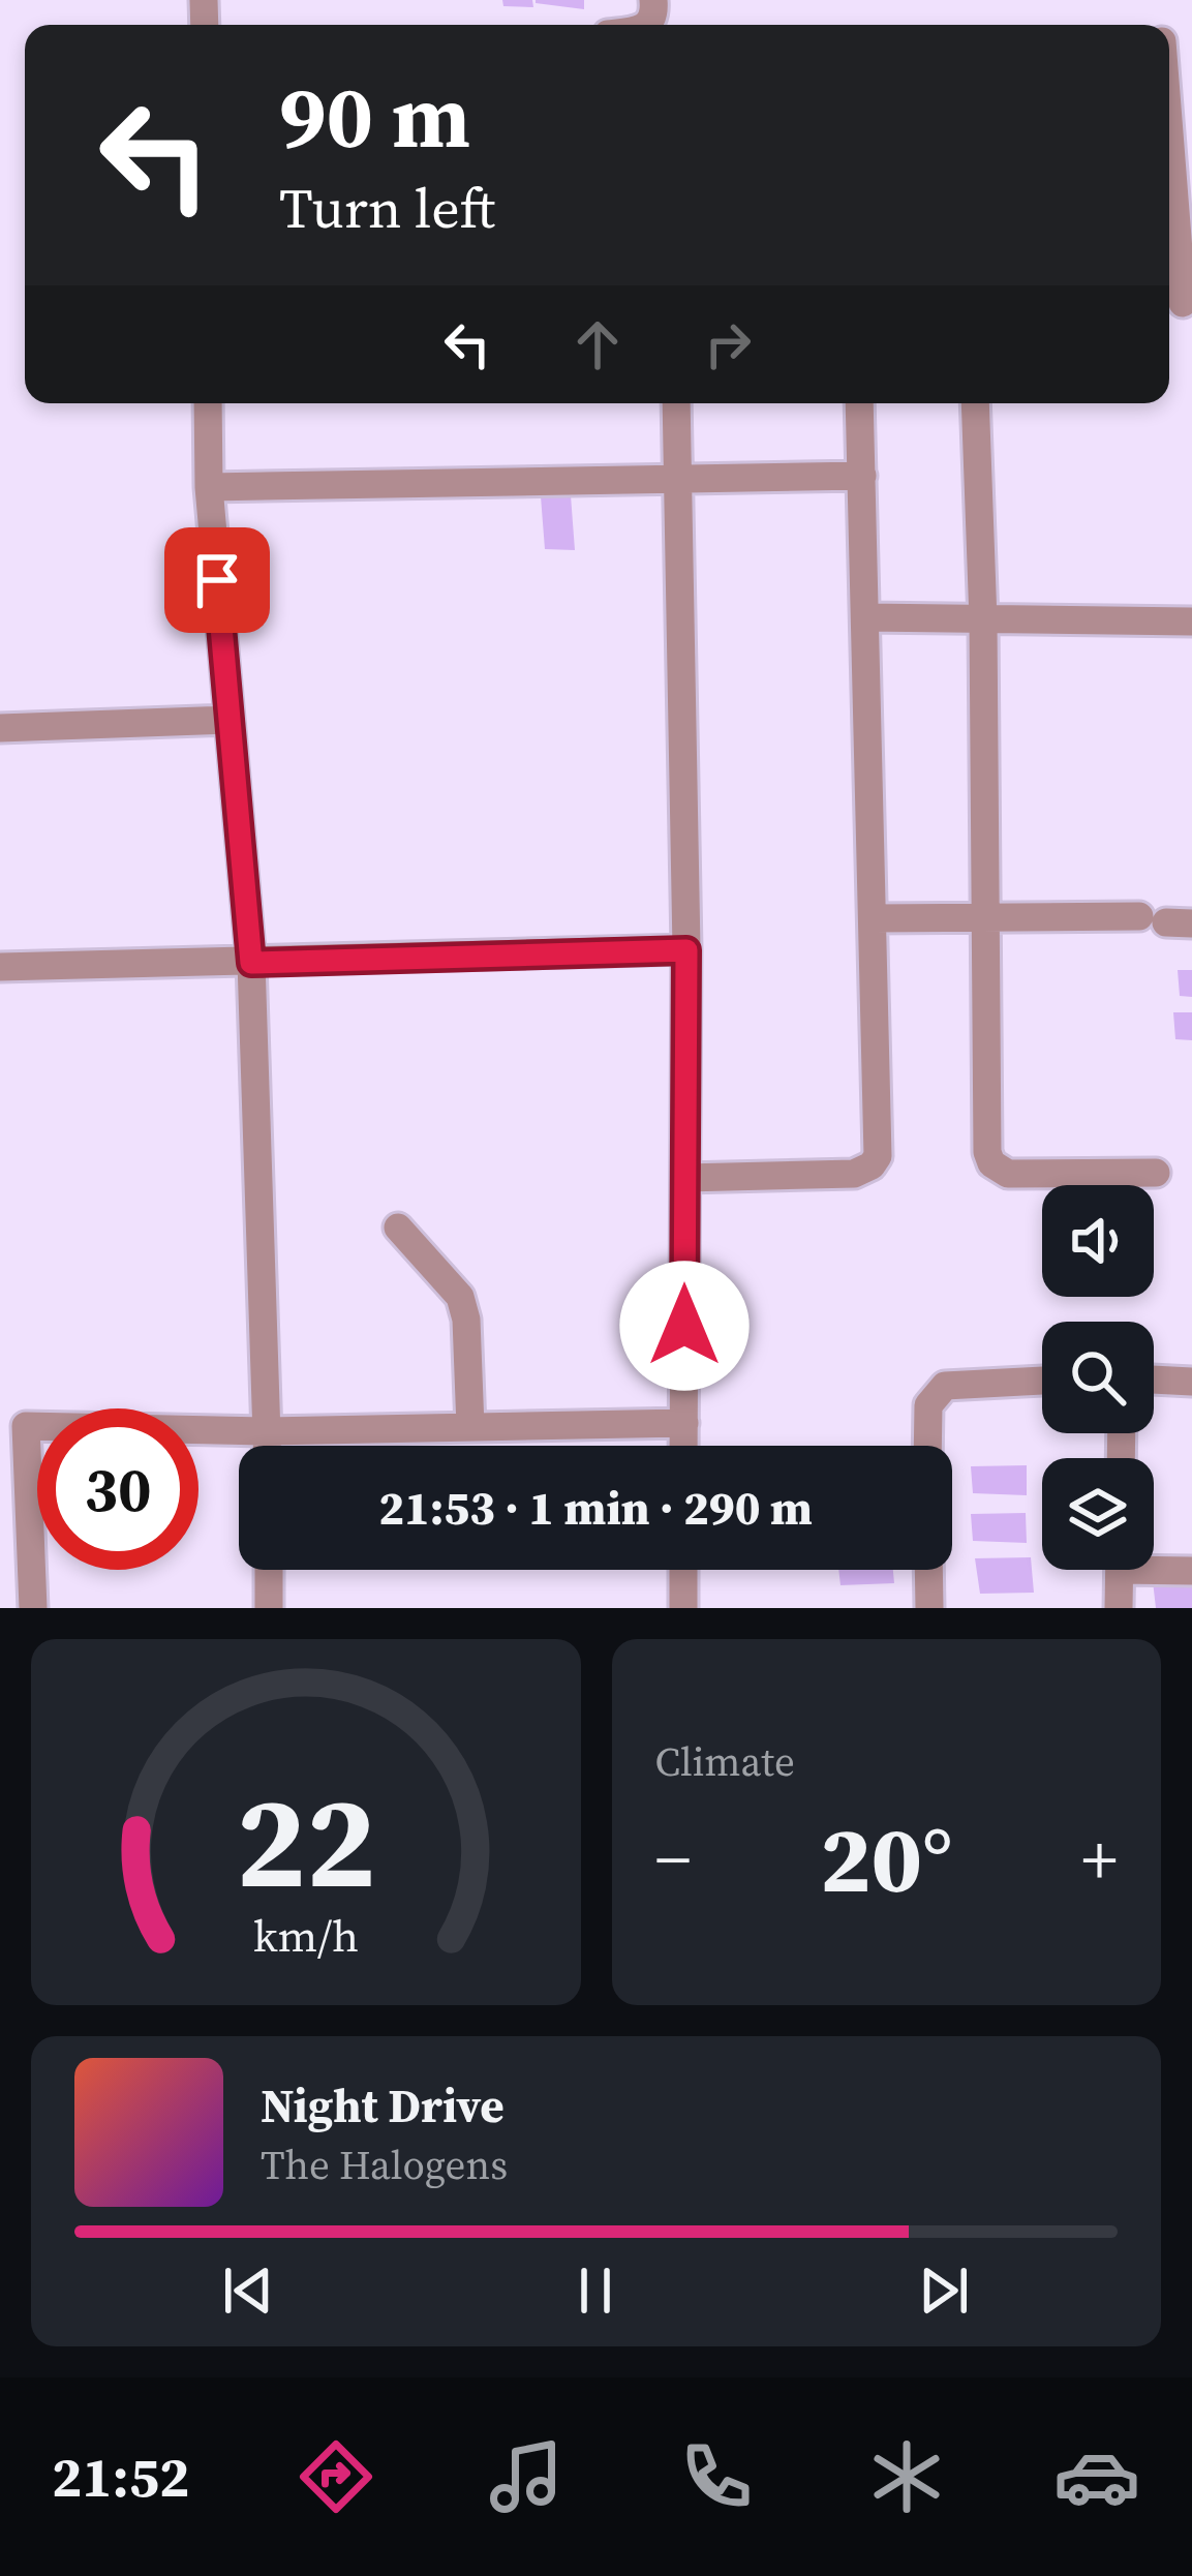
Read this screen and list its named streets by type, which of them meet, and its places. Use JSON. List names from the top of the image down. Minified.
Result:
{"page":{"turn":["90 m","Turn left"],"limit":"30","trip":"21:53 · 1 min · 290 m","tile":"Climate","heat":["−","20°","+"],"song":["Night Drive","The Halogens"],"tabs":"21:52","gauge":["22","km/h"]}}
